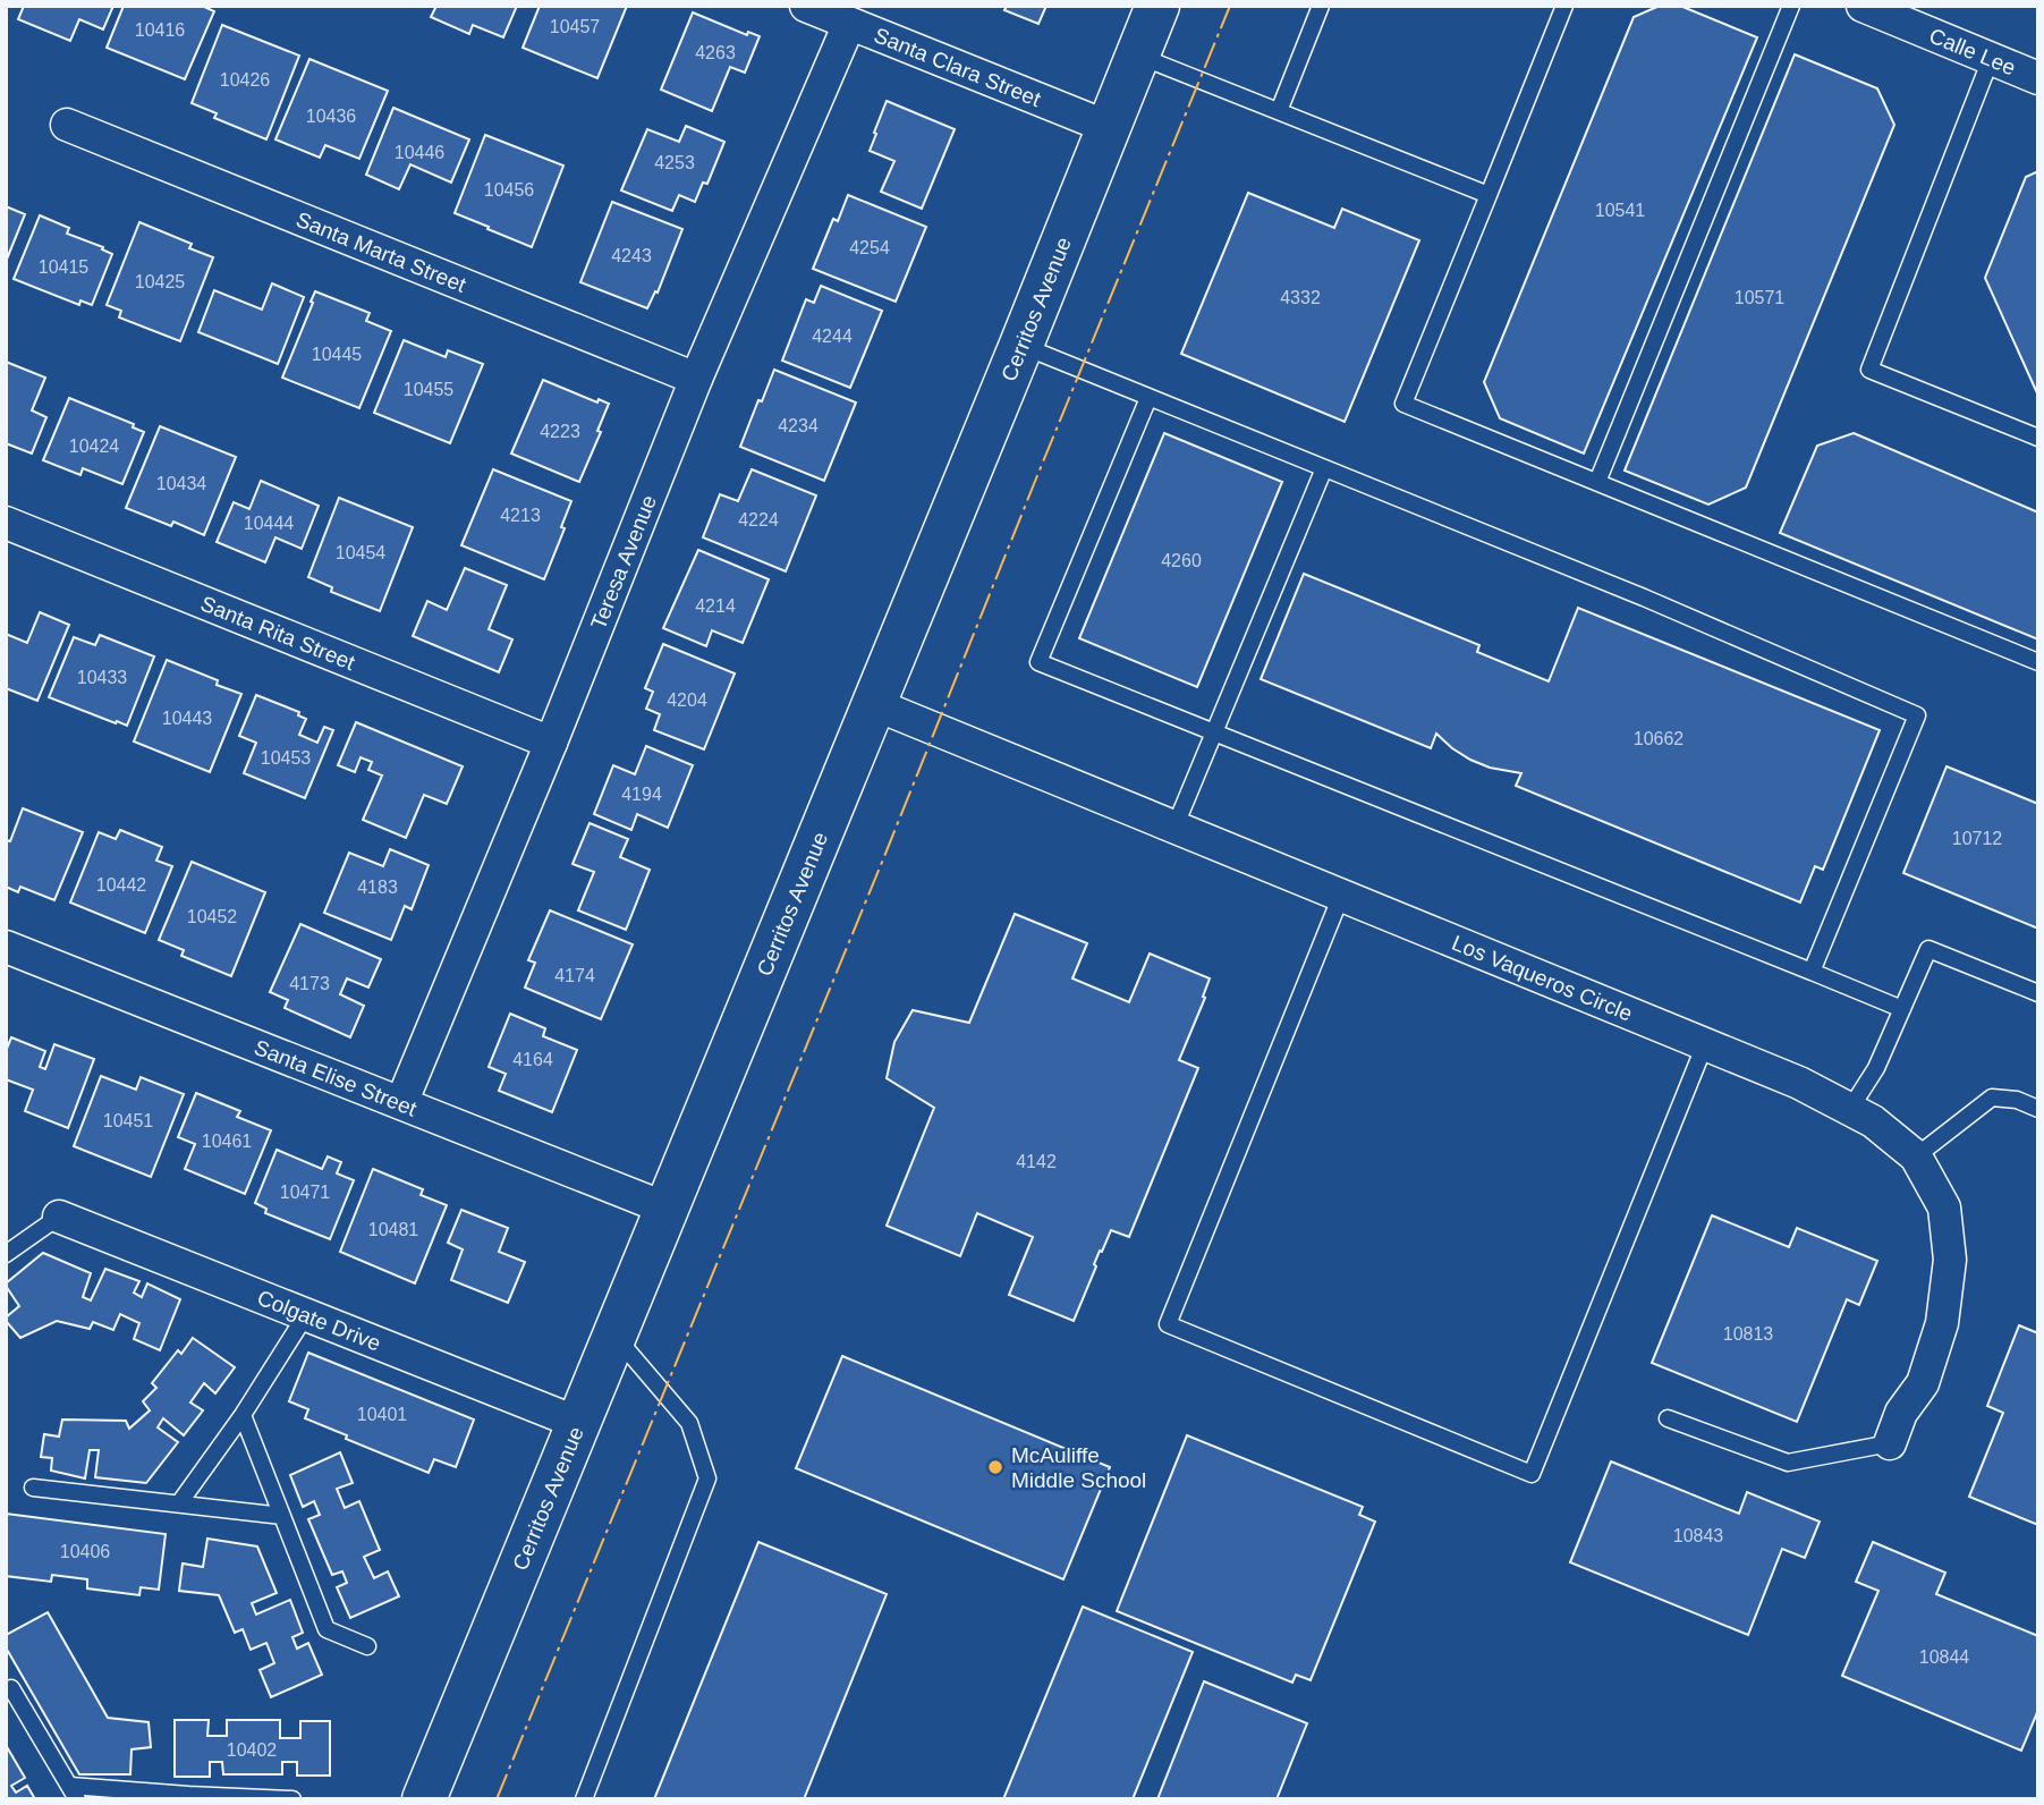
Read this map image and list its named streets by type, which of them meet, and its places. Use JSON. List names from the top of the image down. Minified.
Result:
{"streets":{"main road":["Cerritos Avenue"],"street":["Calle Lee","Santa Clara Street","Santa Marta Street","Teresa Avenue","Santa Rita Street","Los Vaqueros Circle","Santa Elise Street","Colgate Drive"]},"crossings":[["Santa Clara Street","Cerritos Avenue"],["Santa Clara Street","Teresa Avenue"],["Santa Marta Street","Teresa Avenue"],["Cerritos Avenue","Los Vaqueros Circle"],["Cerritos Avenue","Santa Elise Street"],["Cerritos Avenue","Colgate Drive"],["Teresa Avenue","Santa Rita Street"],["Teresa Avenue","Santa Elise Street"]],"places":["McAuliffe Middle School"],"house_numbers":["10457","10416","4263","10426","10436","10446","4253","10456","10541","4254","4243","10415","10425","4332","10571","4244","10445","10455","4234","4223","10424","10434","4213","4224","10444","10454","4260","4214","10433","4204","10443","10662","10453","4194","10712","10442","4183","10452","4174","4173","4164","10451","10461","4142","10471","10481","10813","10401","10843","10406","10844","10402"]}
